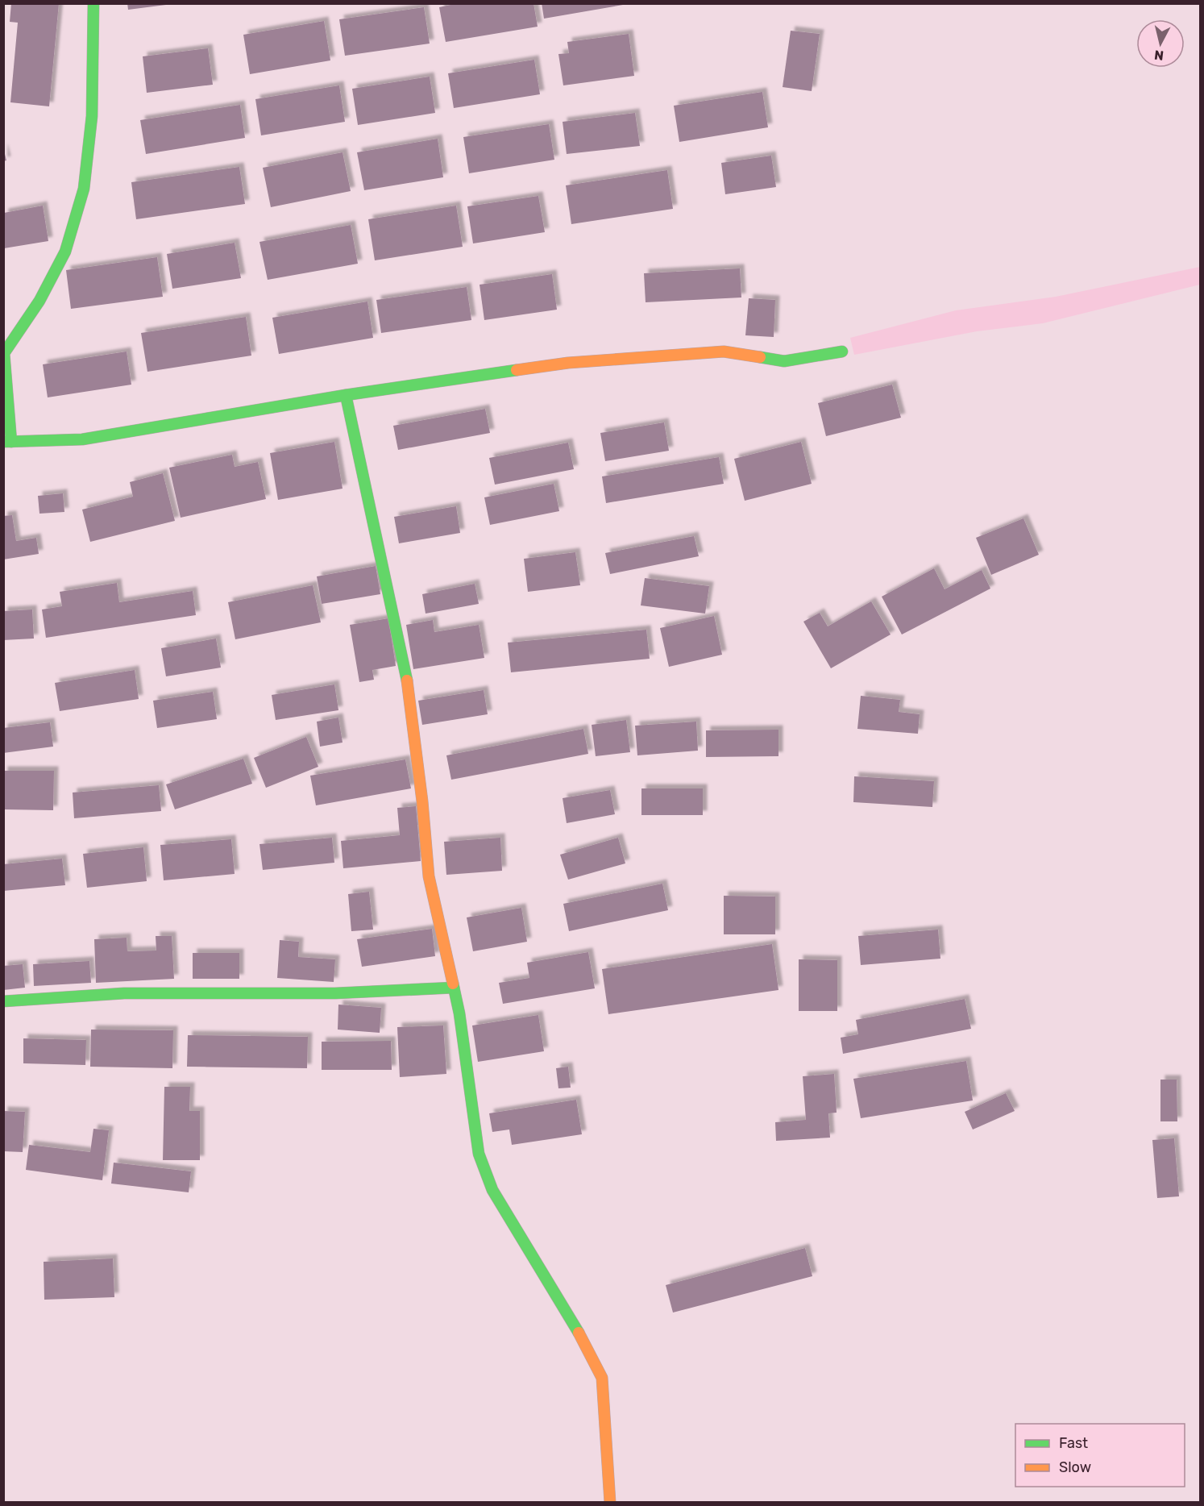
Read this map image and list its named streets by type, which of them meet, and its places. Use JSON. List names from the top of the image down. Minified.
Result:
{"legend":["Fast","Slow"],"north":"bottom"}
